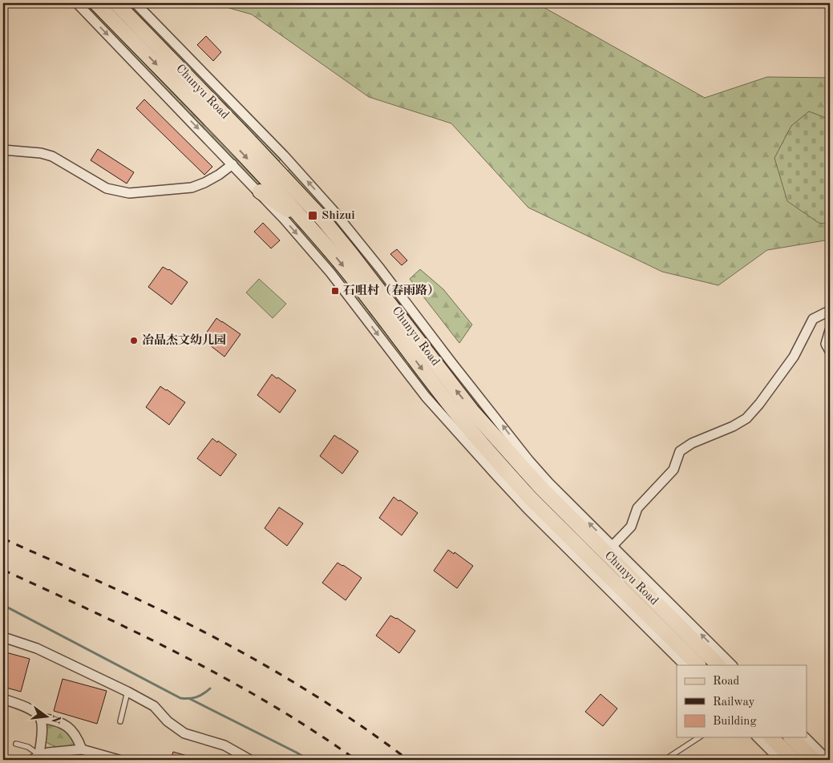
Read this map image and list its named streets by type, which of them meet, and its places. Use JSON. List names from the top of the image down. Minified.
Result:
{"streets":{"main road":["Chunyu Road"]},"places":{"transit":["Shizui","石咀村（春雨路）"],"other":["冶晶杰文幼儿园"]},"legend":["Road","Railway","Building"],"north":"right"}
